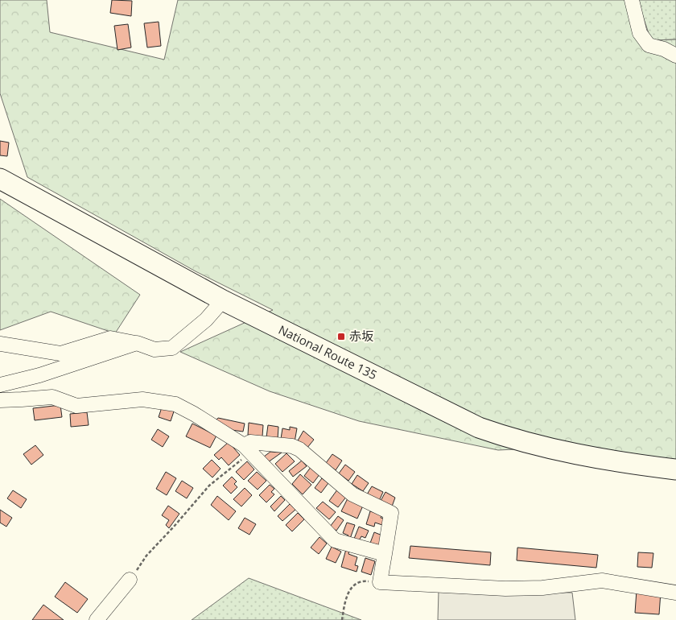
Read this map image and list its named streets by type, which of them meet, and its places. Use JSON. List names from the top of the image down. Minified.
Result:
{"streets":{"highway":["National Route 135"]},"places":{"transit":["赤坂"]}}
